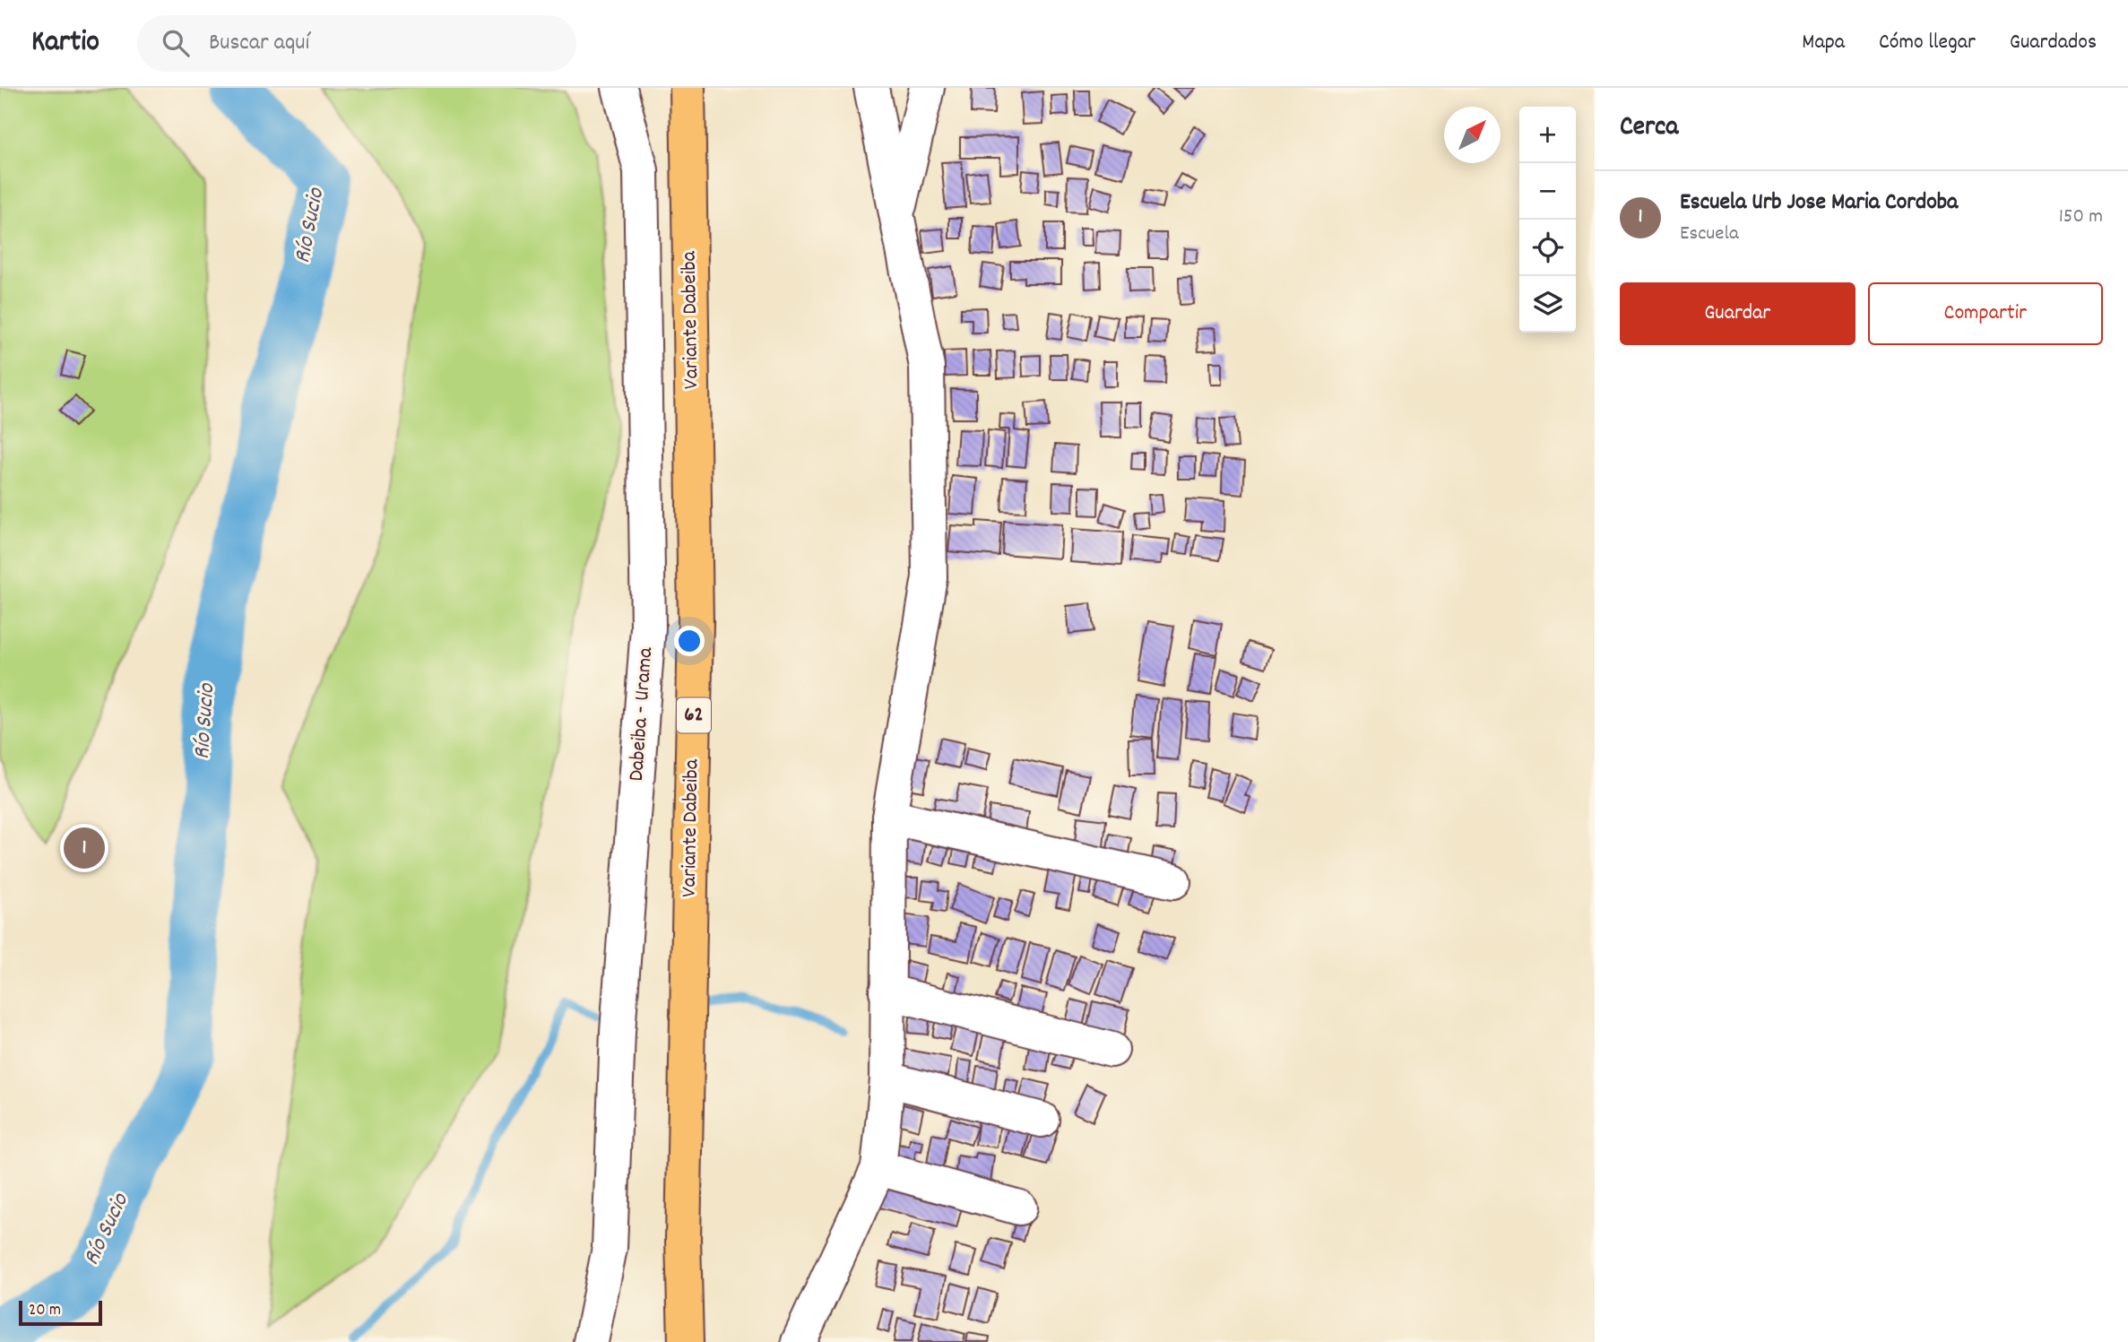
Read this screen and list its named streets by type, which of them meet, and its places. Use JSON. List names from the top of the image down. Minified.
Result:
{"streets":{"highway":["Variante Dabeiba","62"],"street":["Dabeiba - Urama"]},"water":["Río Sucio"],"scale_bar":"20 m","north":"top right","page":{"header":"Kartio","search":"Buscar aquí","nav":["Mapa","Cómo llegar","Guardados"],"heading":"Cerca","map_buttons":["+","−"],"list":[{"mark":"1","name":"Escuela Urb Jose Maria Cordoba","note":"Escuela","value":"150 m"}],"buttons":["Guardar","Compartir"],"pins":"1","scale":"20 m"}}
